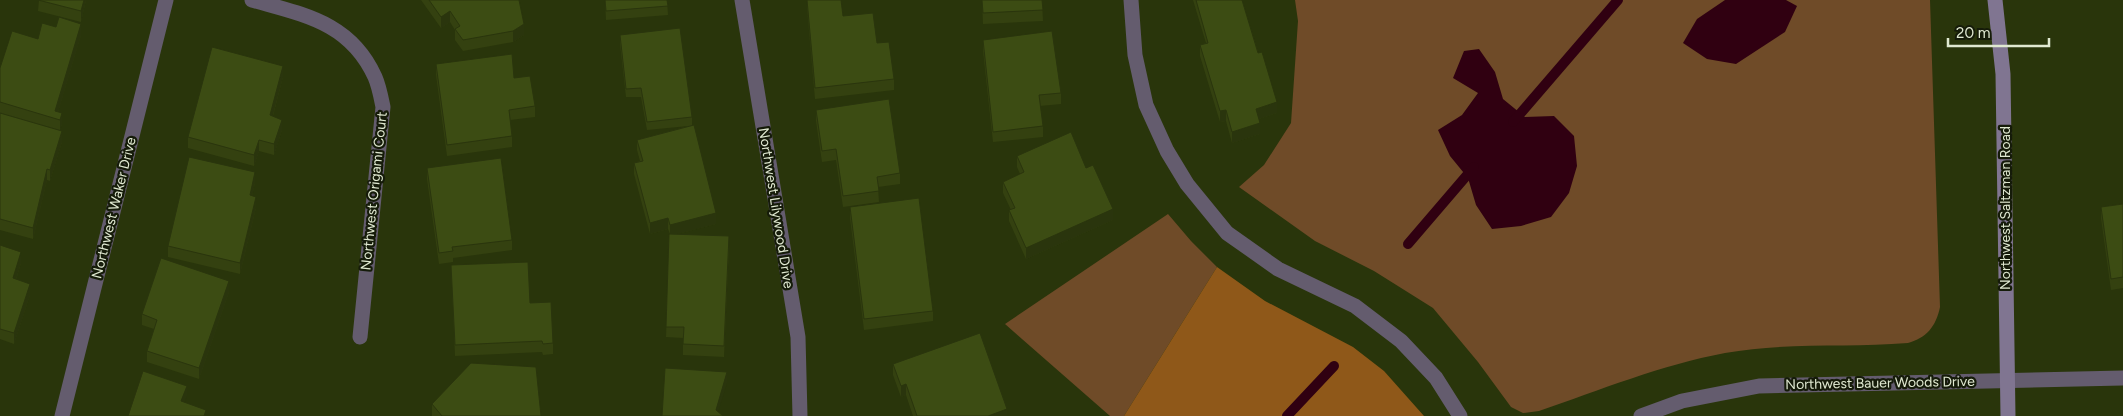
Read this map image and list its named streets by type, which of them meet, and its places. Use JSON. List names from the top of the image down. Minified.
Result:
{"streets":{"main road":["Northwest Saltzman Road"],"street":["Northwest Origami Court","Northwest Waker Drive","Northwest Lilywood Drive","Northwest Bauer Woods Drive"]},"crossings":[["Northwest Saltzman Road","Northwest Bauer Woods Drive"]],"scale_bar":"20 m"}
